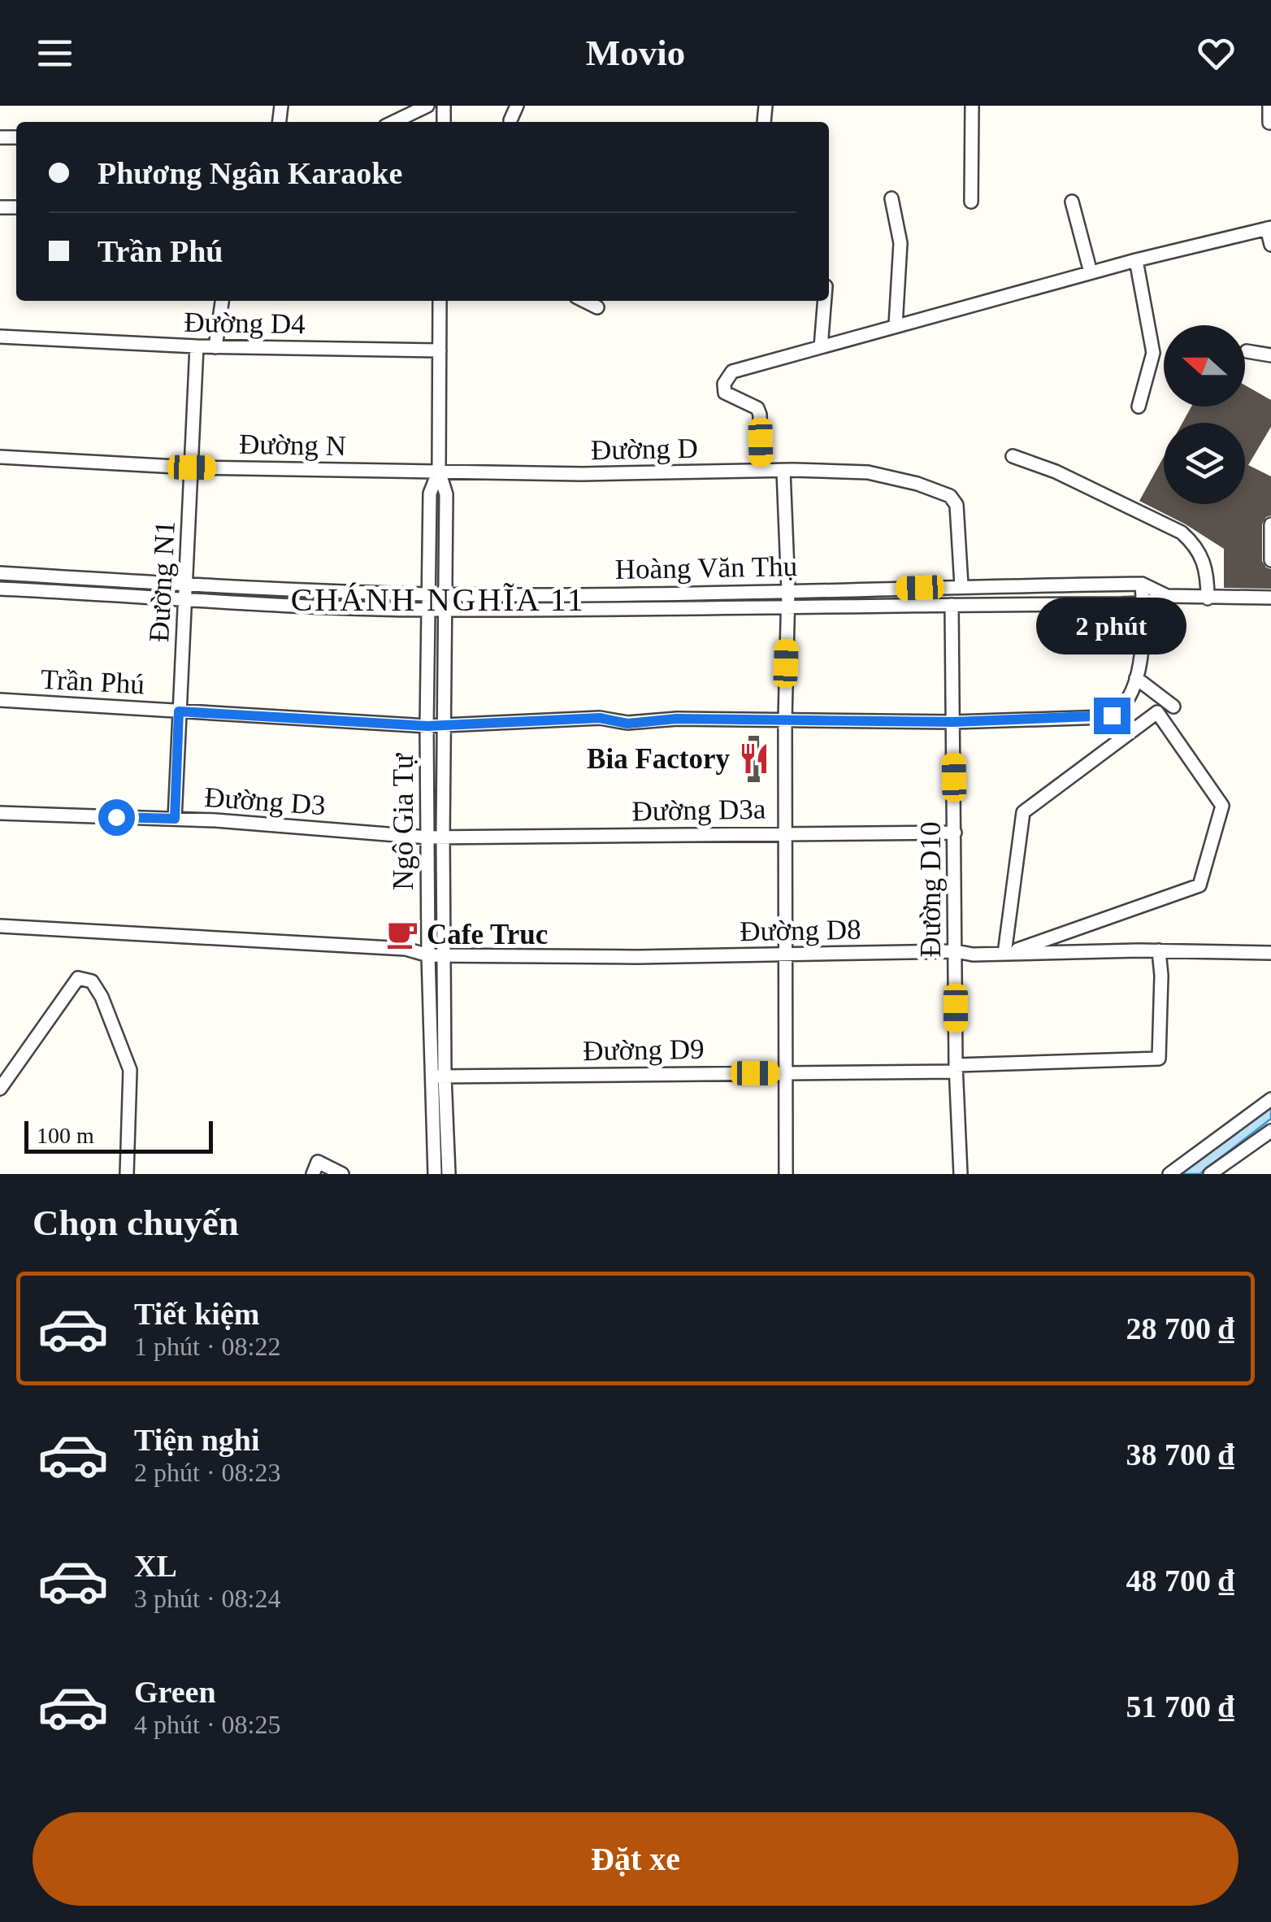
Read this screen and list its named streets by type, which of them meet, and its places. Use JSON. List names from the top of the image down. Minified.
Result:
{"streets":{"street":["Đường D4","Đường N","Đường D","Hoàng Văn Thụ","Đường N1","Trần Phú","Đường D3","Đường D3a","Ngô Gia Tự","Đường D10","Đường D8","Đường D9"]},"crossings":[["Đường D4","Đường N1"],["Đường D4","Ngô Gia Tự"],["Đường N","Đường D"],["Đường N","Đường N1"],["Đường N","Ngô Gia Tự"],["Đường D","Hoàng Văn Thụ"],["Đường D","Ngô Gia Tự"],["Hoàng Văn Thụ","Đường N1"],["Hoàng Văn Thụ","Trần Phú"],["Hoàng Văn Thụ","Ngô Gia Tự"],["Hoàng Văn Thụ","Đường D10"],["Đường N1","Trần Phú"],["Đường N1","Đường D3"],["Trần Phú","Ngô Gia Tự"],["Trần Phú","Đường D10"],["Đường D3","Đường D3a"],["Đường D3","Ngô Gia Tự"],["Đường D3a","Ngô Gia Tự"],["Đường D3a","Đường D10"],["Ngô Gia Tự","Đường D8"],["Ngô Gia Tự","Đường D9"],["Đường D10","Đường D8"],["Đường D10","Đường D9"],["Đường D8","Đường D9"]],"districts":["CHÁNH NGHĨA 11"],"places":{"restaurant":["Bia Factory"],"cafe":["Cafe Truc"]},"scale_bar":"100 m","north":"left","page":{"header":"Movio","banner":["Phương Ngân Karaoke","Trần Phú"],"bubble":"2 phút","scale":"100 m","heading":"Chọn chuyến","list":[{"name":"Tiết kiệm","note":"1 phút · 08:22","value":"28 700 ₫"},{"name":"Tiện nghi","note":"2 phút · 08:23","value":"38 700 ₫"},{"name":"XL","note":"3 phút · 08:24","value":"48 700 ₫"},{"name":"Green","note":"4 phút · 08:25","value":"51 700 ₫"}],"buttons":"Đặt xe"}}
